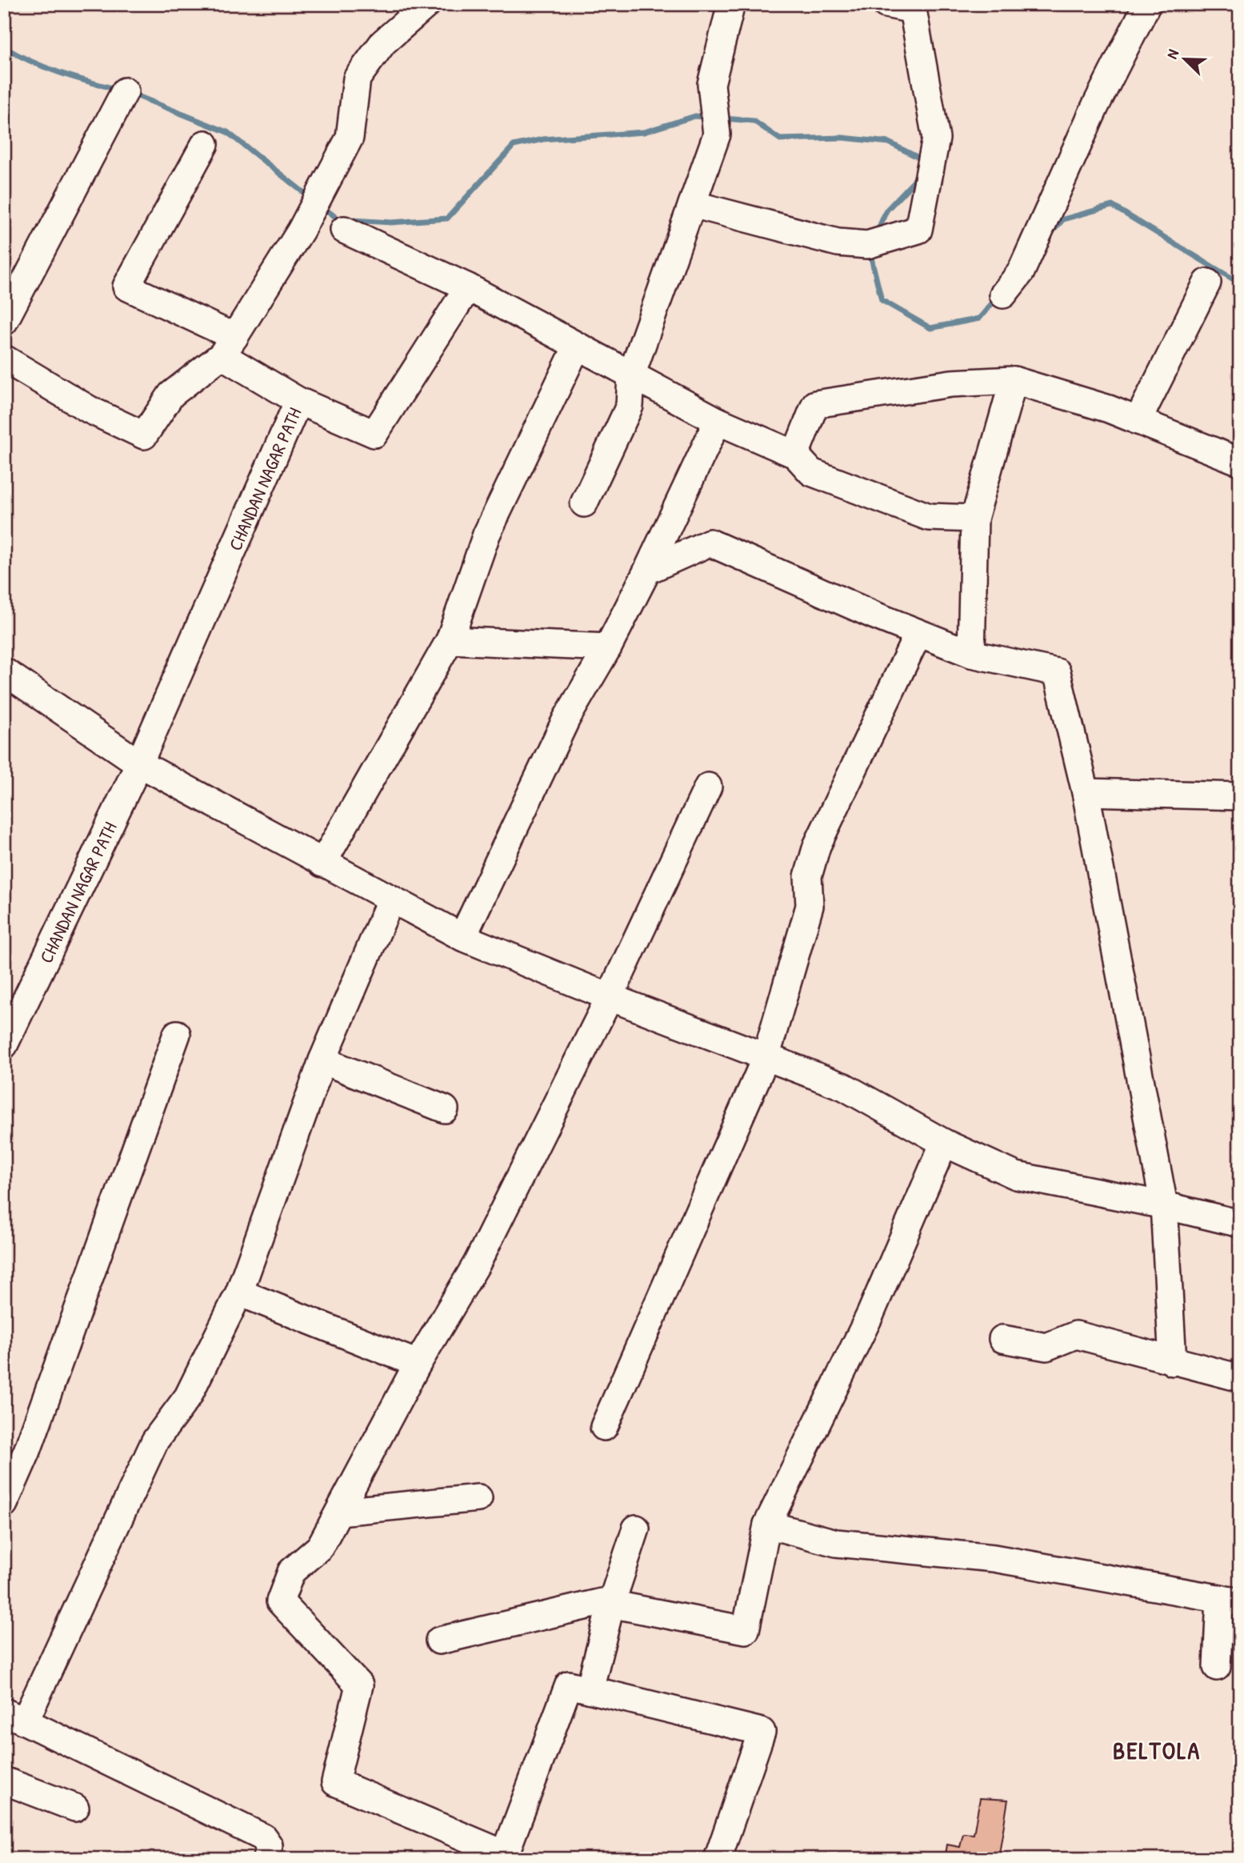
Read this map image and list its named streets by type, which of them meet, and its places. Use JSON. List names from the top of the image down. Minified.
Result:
{"streets":{"street":["CHANDAN NAGAR PATH"]},"districts":["BELTOLA"],"north":"top left"}
